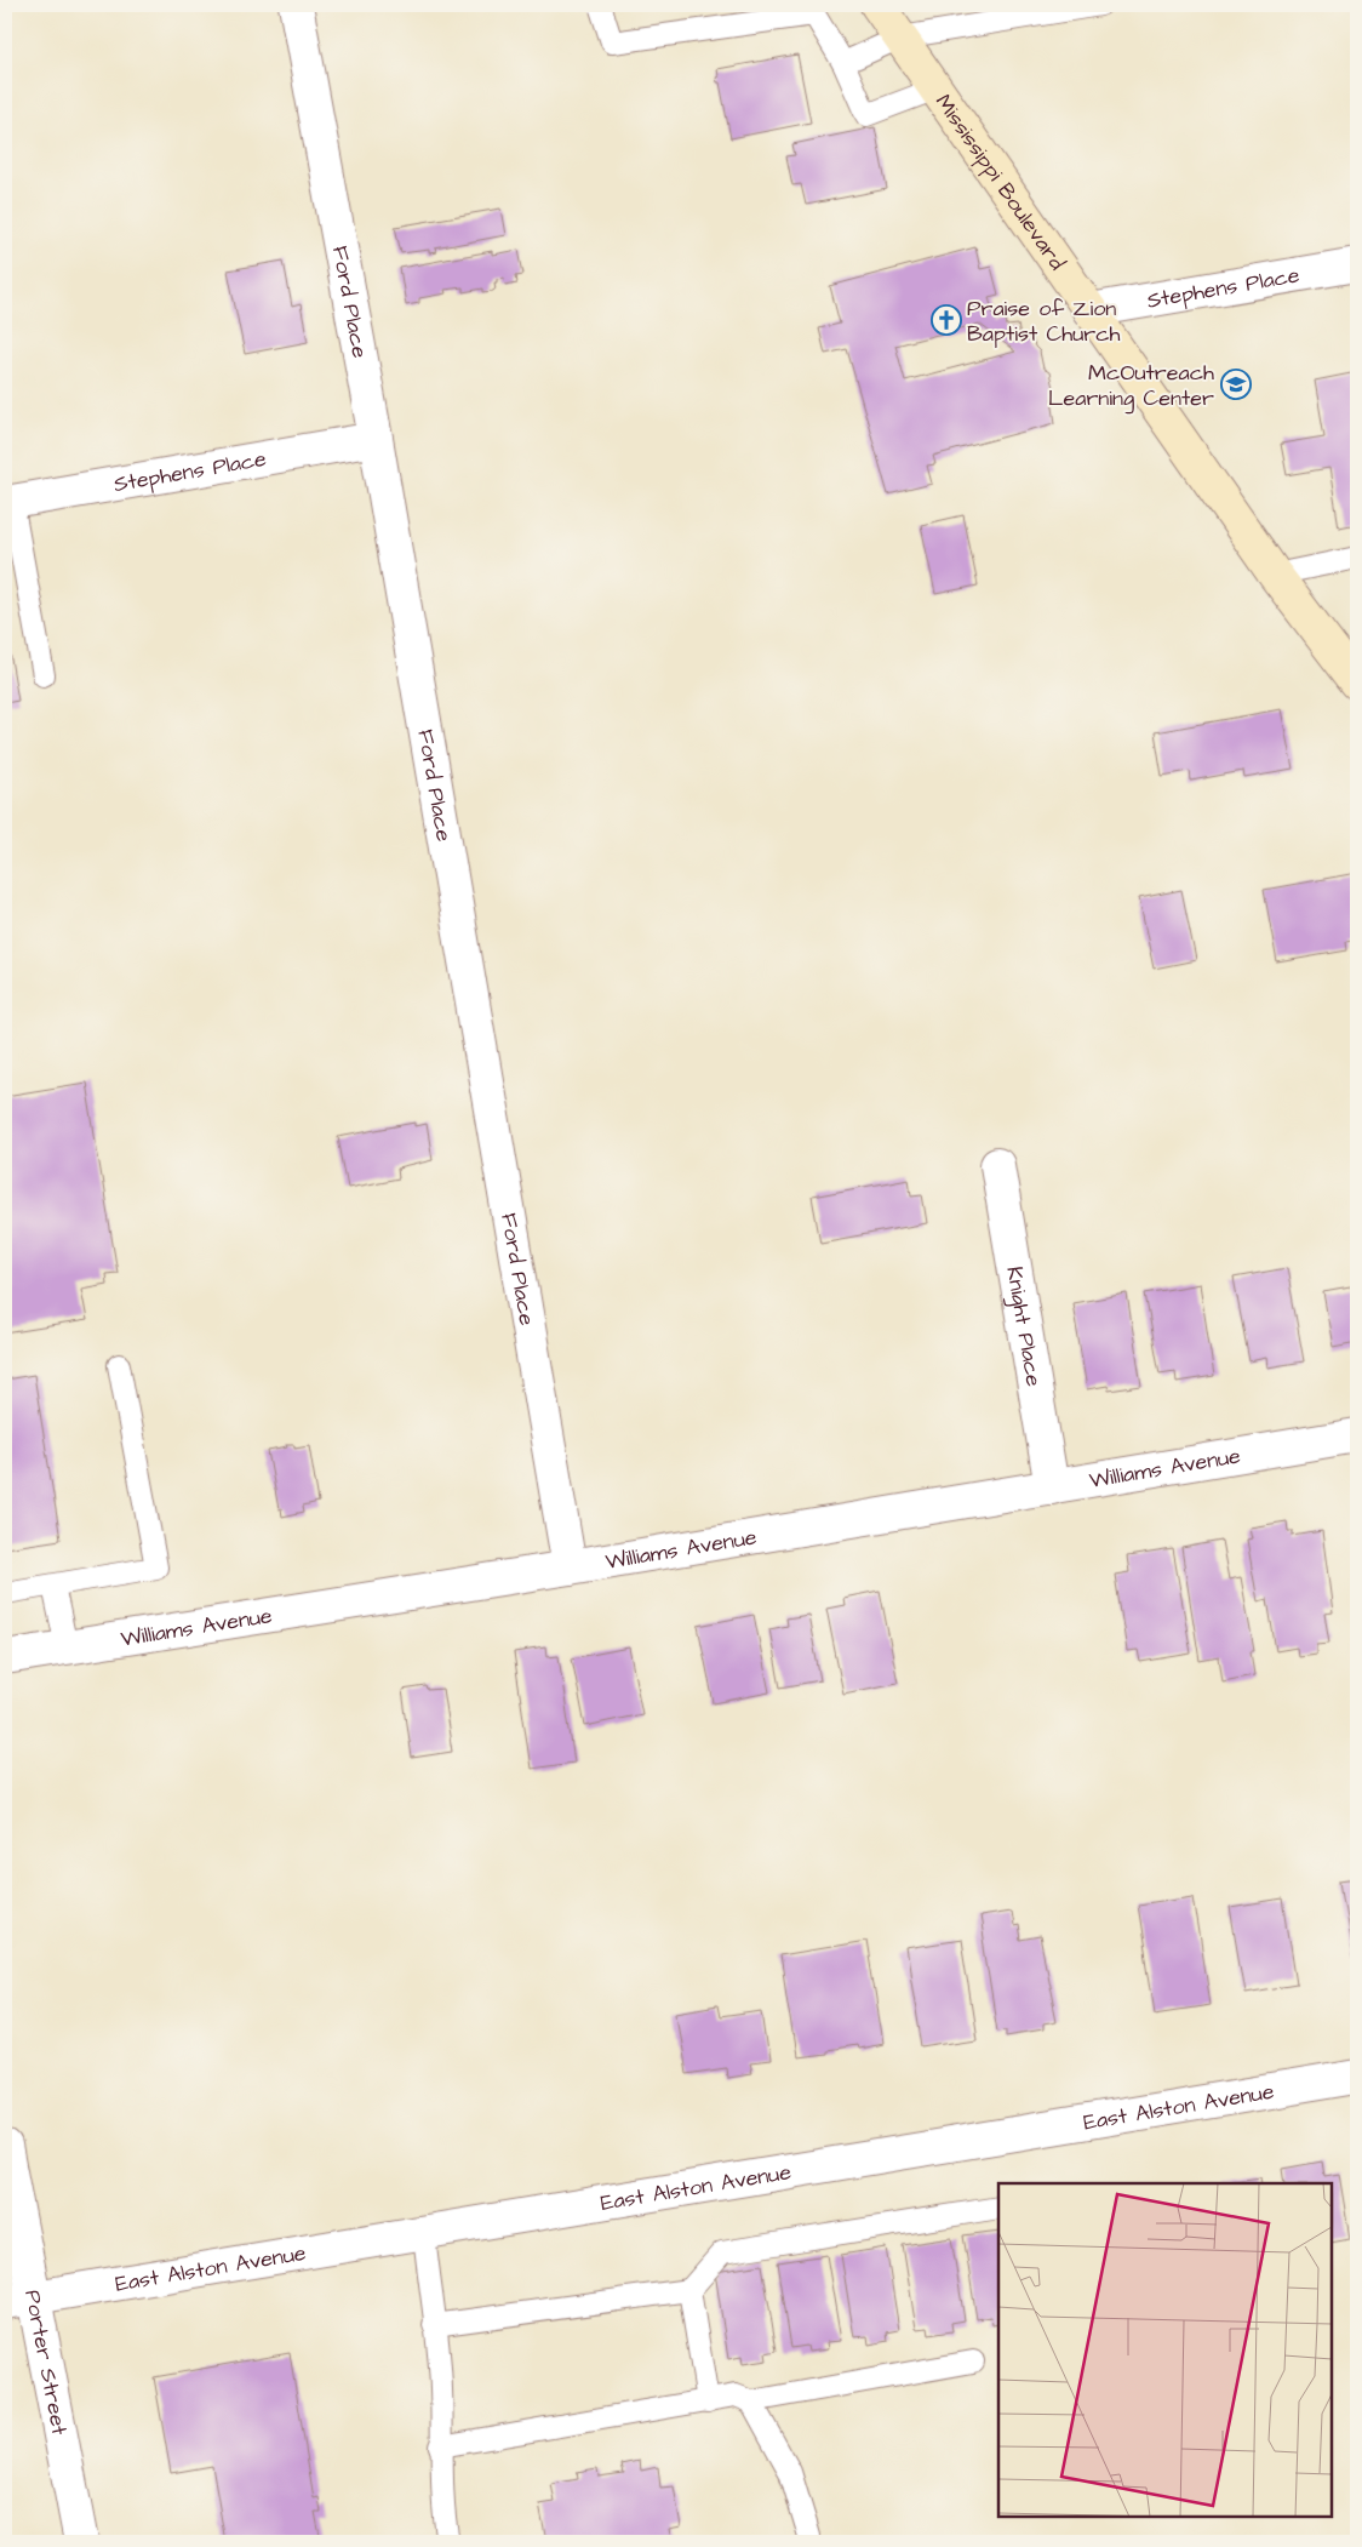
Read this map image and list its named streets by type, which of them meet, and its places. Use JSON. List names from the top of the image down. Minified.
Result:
{"streets":{"main road":["Mississippi Boulevard"],"street":["Stephens Place","Ford Place","Knight Place","Williams Avenue","East Alston Avenue","Porter Street"]},"crossings":[["Mississippi Boulevard","Stephens Place"],["Stephens Place","Ford Place"],["Ford Place","Williams Avenue"],["Knight Place","Williams Avenue"],["East Alston Avenue","Porter Street"]],"places":{"church":["Praise of Zion Baptist Church"],"school or university":["McOutreach Learning Center"]}}
